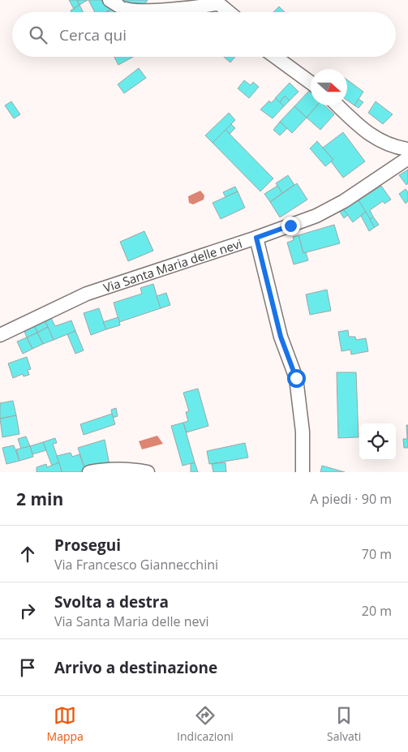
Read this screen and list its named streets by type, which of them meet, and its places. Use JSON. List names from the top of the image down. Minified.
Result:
{"streets":{"street":["Via Santa Maria delle nevi"]},"north":"right","page":{"search":"Cerca qui","heading":["2 min","A piedi · 90 m"],"list":[["Prosegui","Via Francesco Giannecchini","70 m"],["Svolta a destra","Via Santa Maria delle nevi","20 m"],"Arrivo a destinazione"],"nav":["Mappa","Indicazioni","Salvati"]}}
